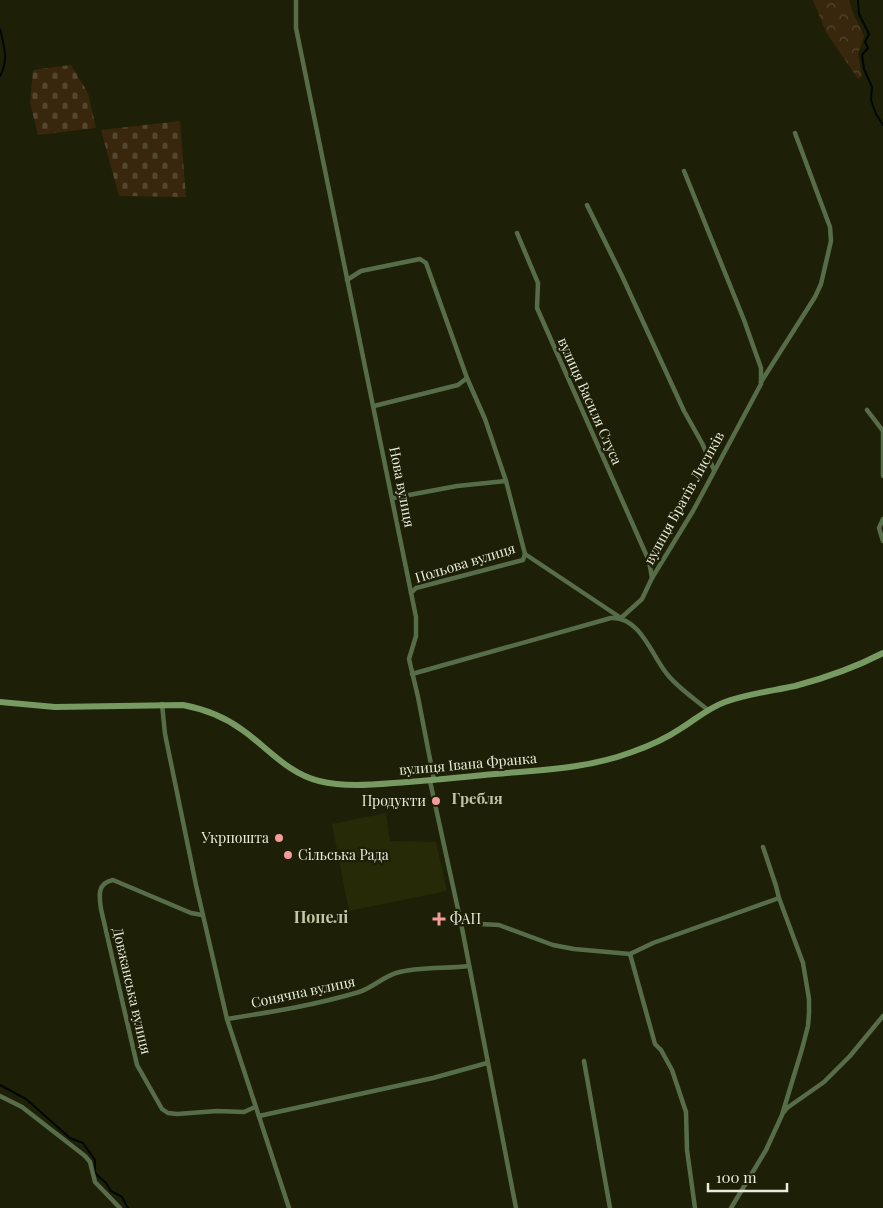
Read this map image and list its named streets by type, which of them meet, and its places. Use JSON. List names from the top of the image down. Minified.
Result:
{"streets":{"main road":["вулиця Івана Франка"],"street":["вулиця Василя Стуса","Нова вулиця","вулиця Братів Лисиків","Польова вулиця","Довжанська вулиця","Сонячна вулиця"]},"crossings":[["вулиця Василя Стуса","вулиця Братів Лисиків"],["Нова вулиця","Польова вулиця"],["Нова вулиця","вулиця Івана Франка"],["вулиця Братів Лисиків","Польова вулиця"]],"districts":["Гребля","Попелі"],"places":{"other":["Продукти","Укрпошта","Сільська Рада"],"health":["ФАП"]},"scale_bar":"100 m"}
